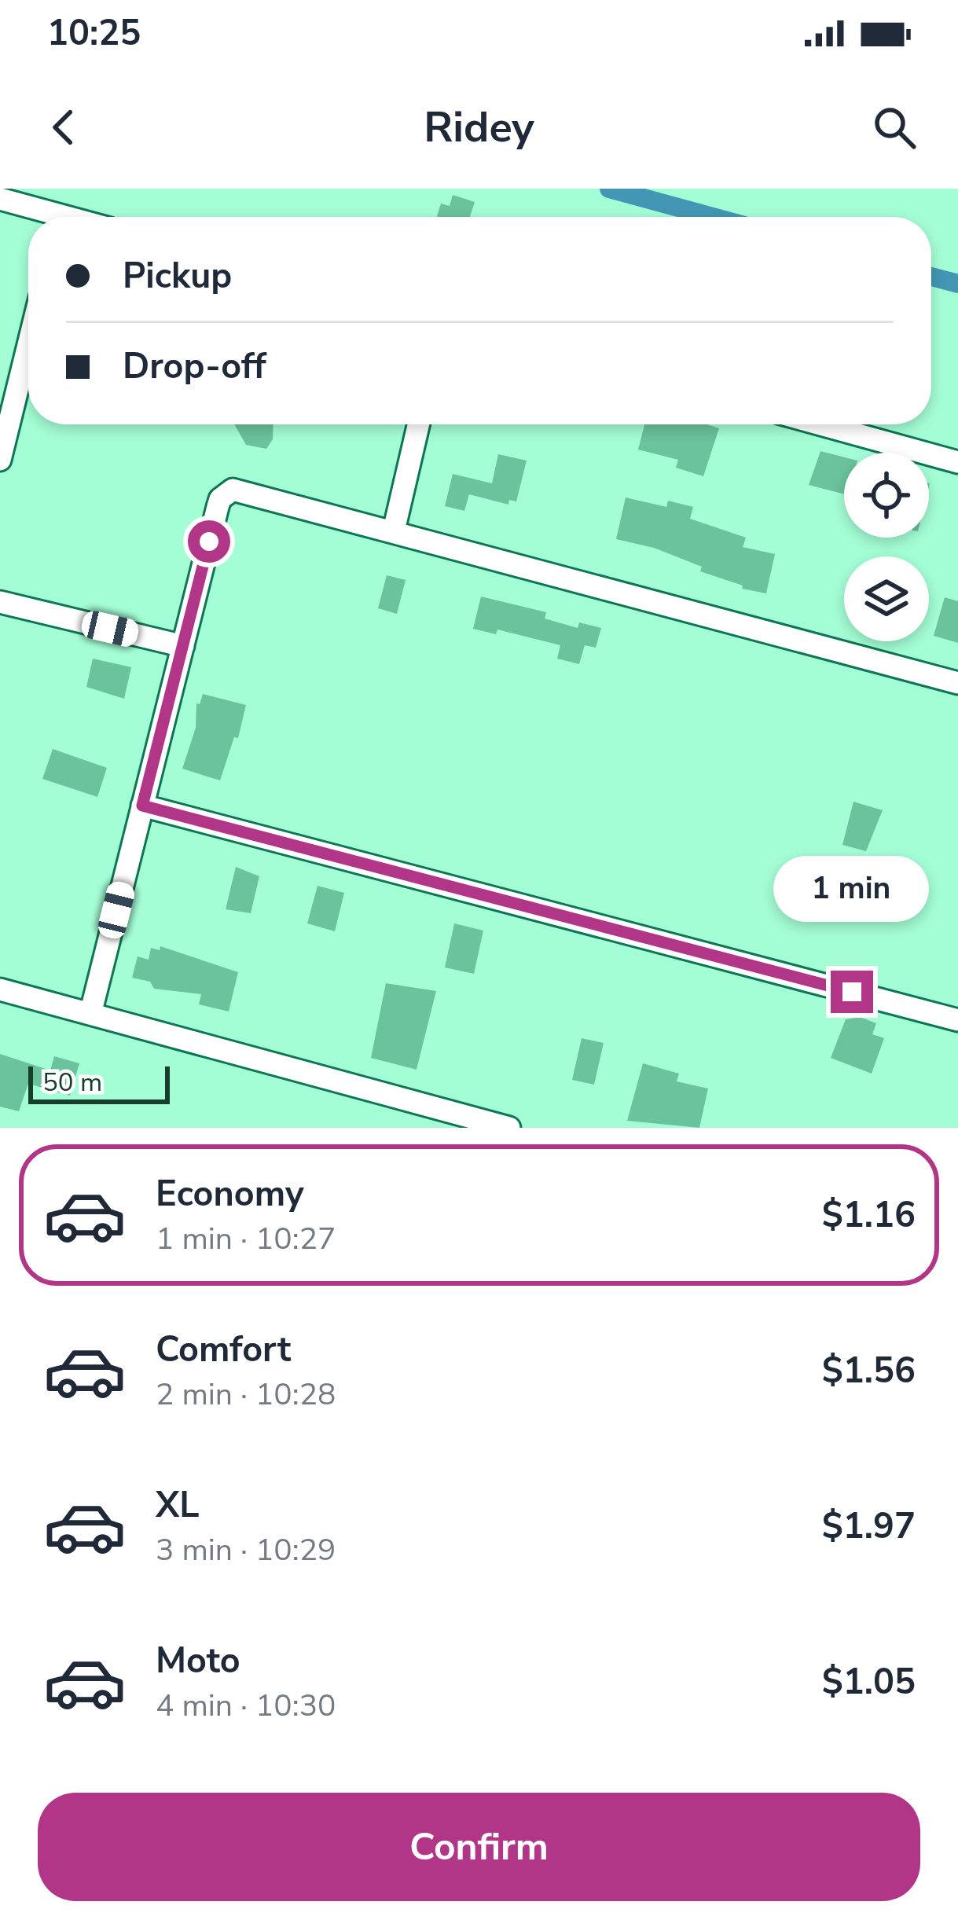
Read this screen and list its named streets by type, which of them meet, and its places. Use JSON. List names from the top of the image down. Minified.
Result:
{"scale_bar":"50 m","page":{"status":"10:25","header":"Ridey","banner":["Pickup","Drop-off"],"bubble":"1 min","scale":"50 m","list":[{"name":"Economy","note":"1 min · 10:27","value":"$1.16"},{"name":"Comfort","note":"2 min · 10:28","value":"$1.56"},{"name":"XL","note":"3 min · 10:29","value":"$1.97"},{"name":"Moto","note":"4 min · 10:30","value":"$1.05"}],"buttons":"Confirm"}}
